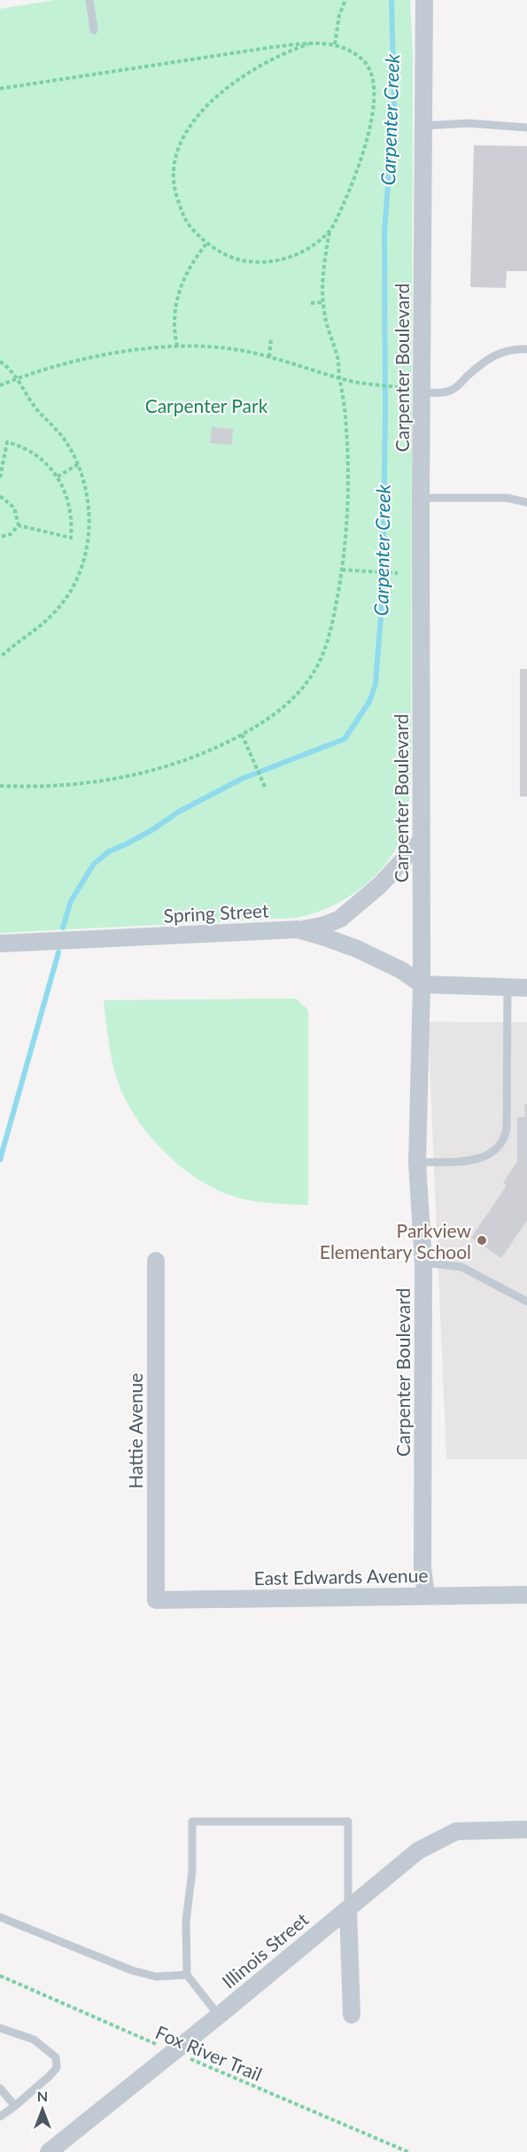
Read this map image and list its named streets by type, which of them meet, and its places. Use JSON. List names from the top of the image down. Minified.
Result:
{"streets":{"street":["Carpenter Boulevard","Spring Street","Hattie Avenue","East Edwards Avenue","Illinois Street"],"path":["Fox River Trail"]},"crossings":[["Carpenter Boulevard","Spring Street"],["Carpenter Boulevard","East Edwards Avenue"],["Hattie Avenue","East Edwards Avenue"],["Illinois Street","Fox River Trail"]],"water":["Carpenter Creek"],"parks":["Carpenter Park"],"places":["Parkview Elementary School"],"north":"top"}
